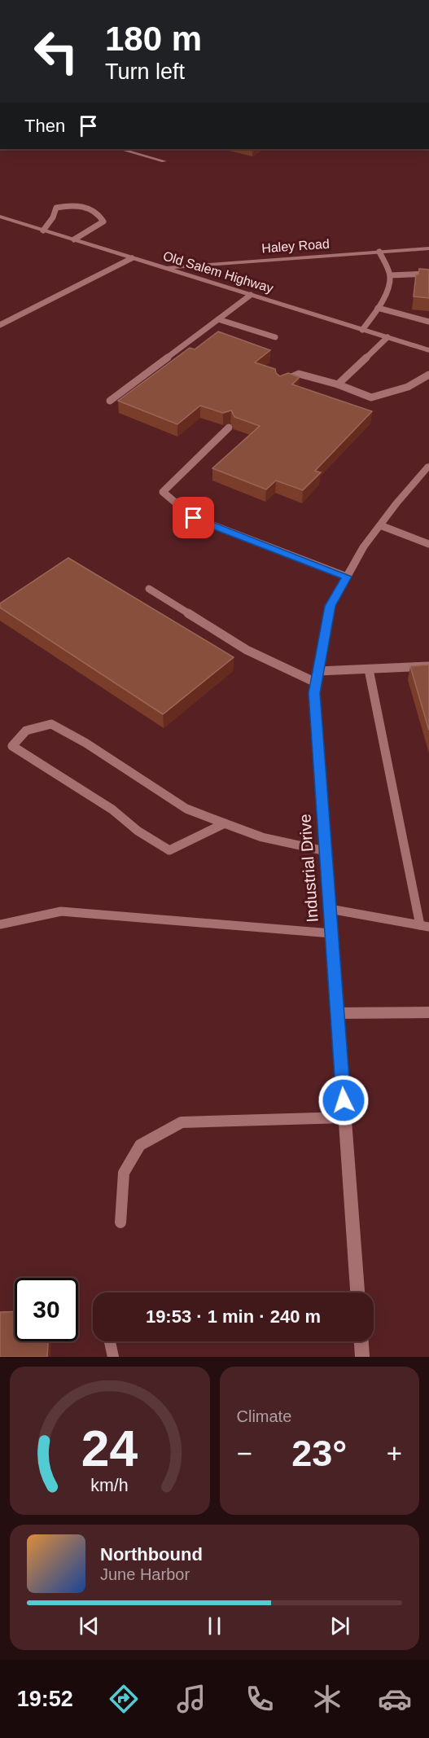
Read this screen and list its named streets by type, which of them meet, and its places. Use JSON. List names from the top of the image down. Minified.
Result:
{"streets":{"street":["Haley Road","Old Salem Highway","Industrial Drive"]},"crossings":[["Haley Road","Old Salem Highway"]],"page":{"turn":["180 m","Turn left"],"then":"Then","limit":"30","trip":"19:53 · 1 min · 240 m","tile":"Climate","heat":["−","23°","+"],"song":["Northbound","June Harbor"],"tabs":"19:52","gauge":["24","km/h"]}}
